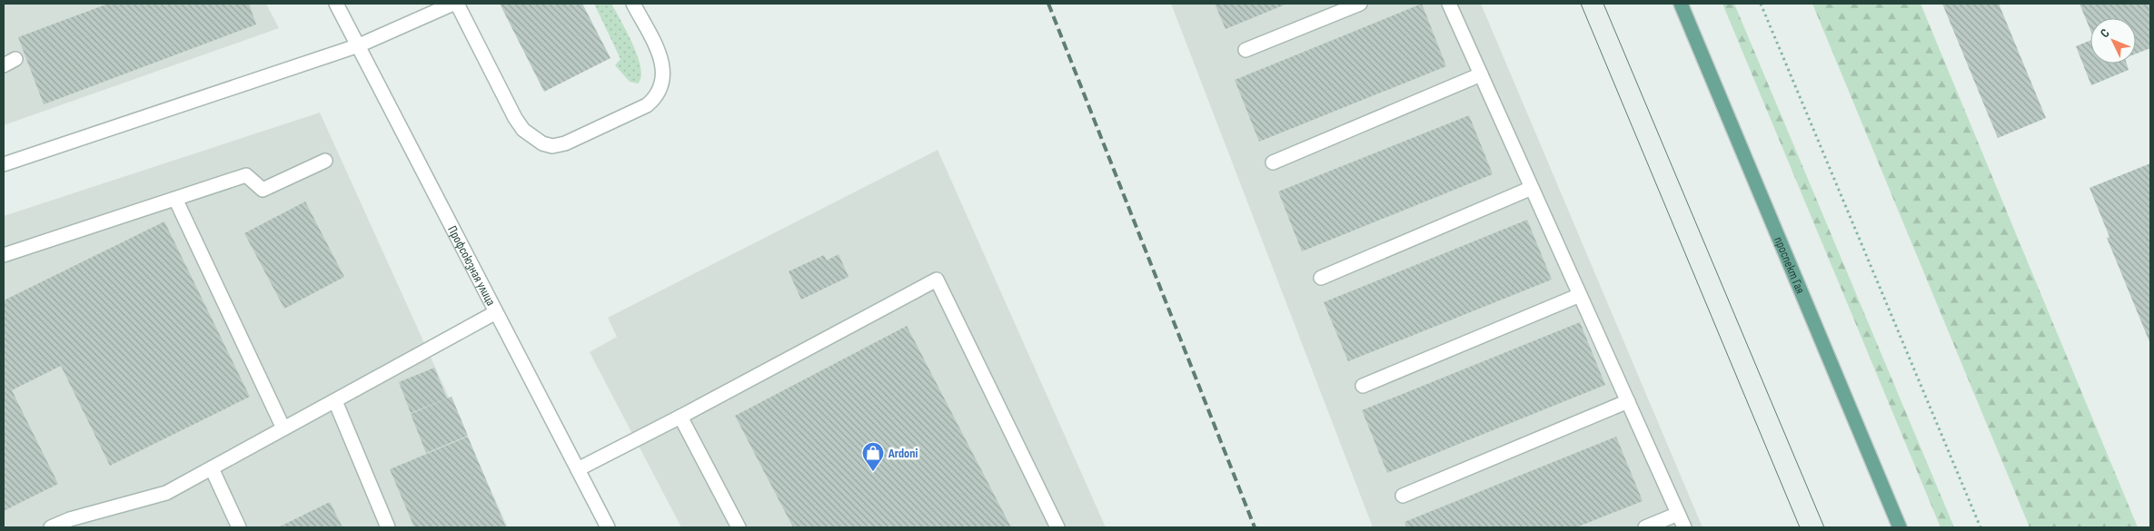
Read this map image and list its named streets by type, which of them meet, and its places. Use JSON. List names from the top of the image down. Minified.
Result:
{"streets":{"main road":["проспект Гая"],"street":["Профсоюзная улица"]},"places":{"shop":["Ardoni"]},"north":"top left"}
